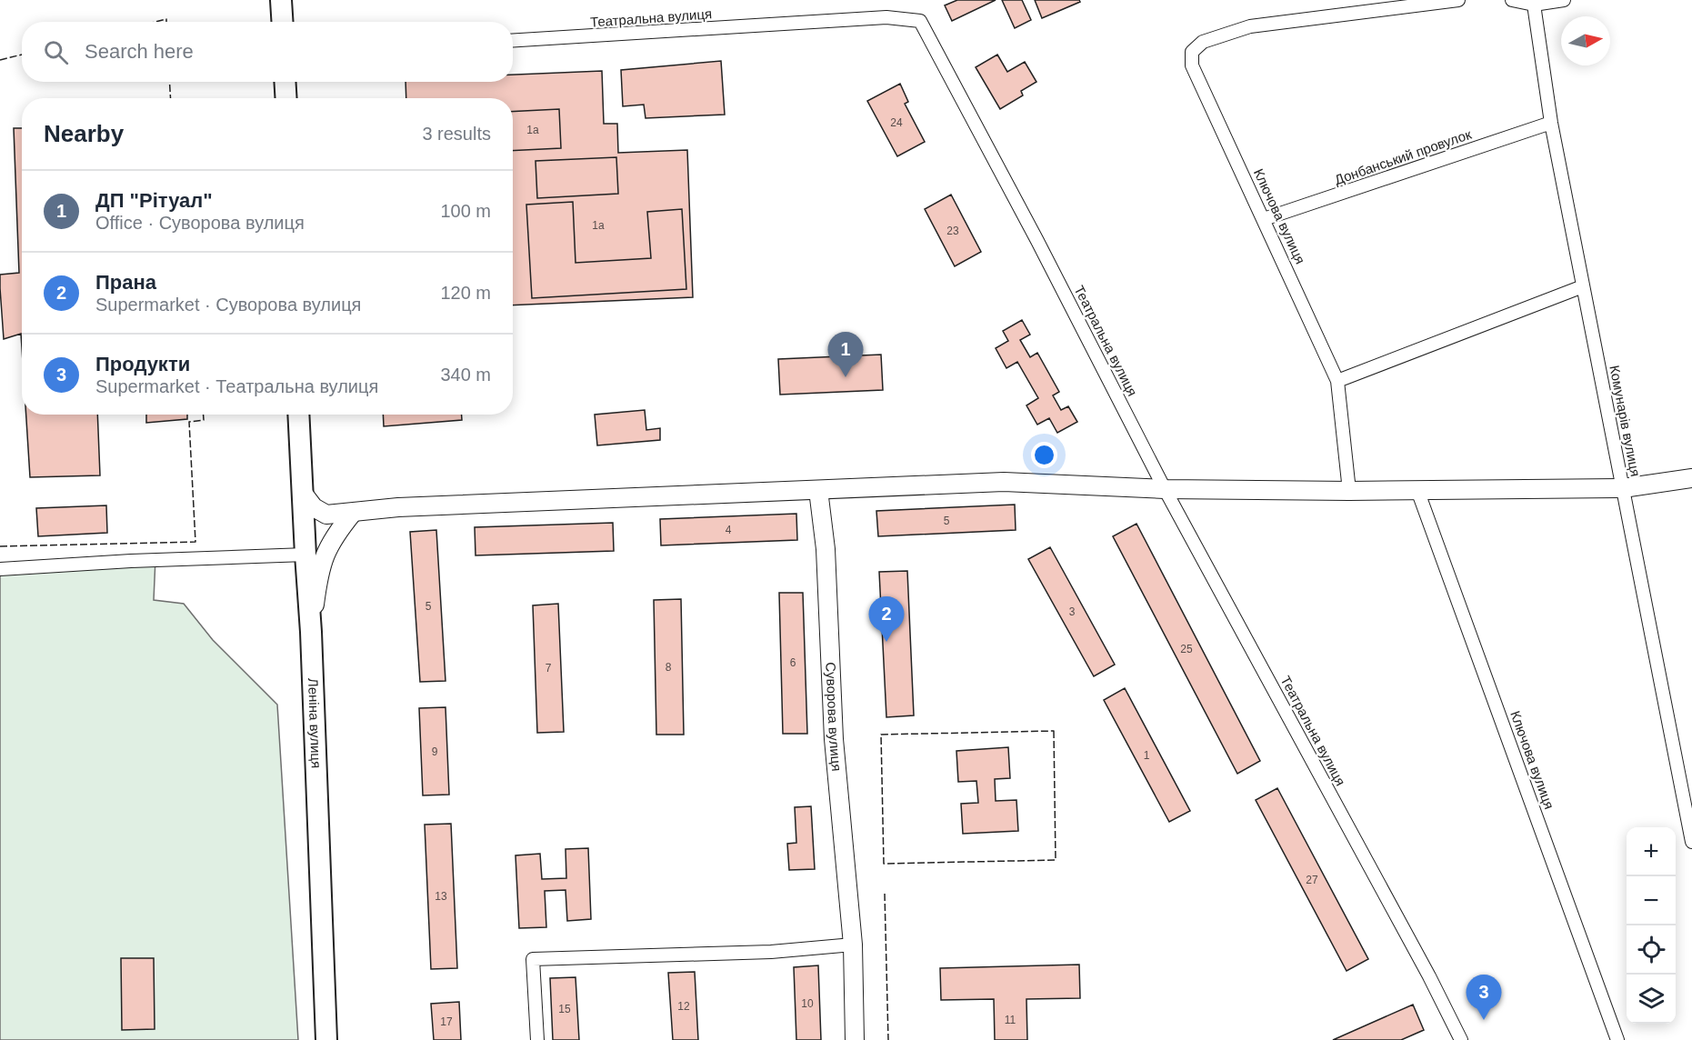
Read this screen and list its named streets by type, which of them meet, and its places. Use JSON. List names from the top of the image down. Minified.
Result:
{"streets":{"main road":["Леніна вулиця"],"street":["Театральна вулиця","Донбанський провулок","Ключова вулиця","Комунарів вулиця","Суворова вулиця"]},"crossings":[["Донбанський провулок","Ключова вулиця"],["Донбанський провулок","Комунарів вулиця"]],"house_numbers":["24","1а","1а","23","5","4","5","3","25","6","8","7","9","1","27","13","10","12","15","11","17"],"north":"right","page":{"search":"Search here","heading":["Nearby","3 results"],"list":[{"mark":"1","name":"ДП \"Рітуал\"","note":"Office · Суворова вулиця","value":"100 m"},{"mark":"2","name":"Прана","note":"Supermarket · Суворова вулиця","value":"120 m"},{"mark":"3","name":"Продукти","note":"Supermarket · Театральна вулиця","value":"340 m"}],"pins":["1","2","3"],"map_buttons":["+","−"]}}
